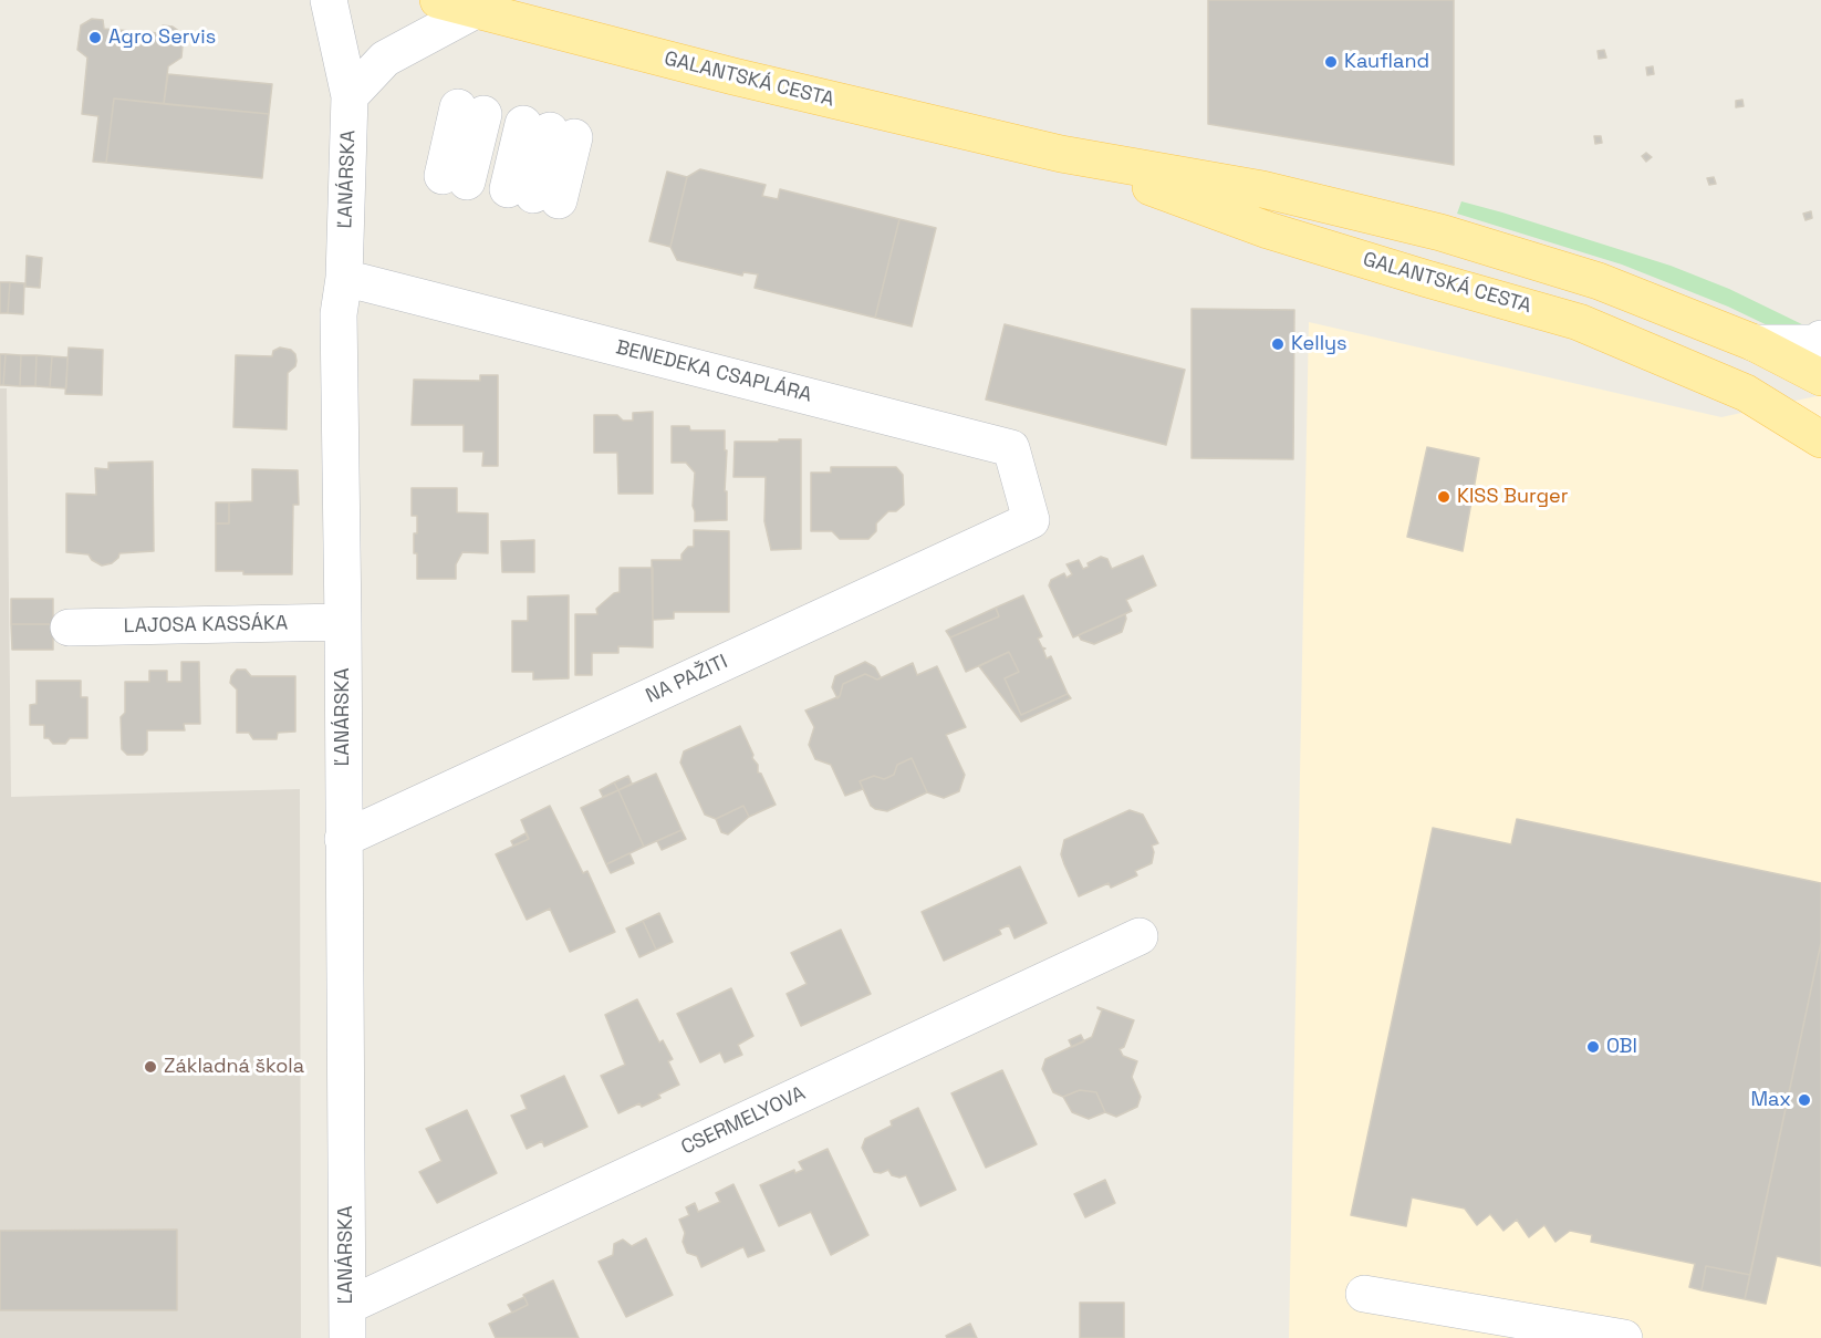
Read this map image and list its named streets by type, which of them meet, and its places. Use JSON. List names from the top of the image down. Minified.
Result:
{"streets":{"main road":["GALANTSKÁ CESTA"],"street":["ĽANÁRSKA","BENEDEKA CSAPLÁRA","LAJOSA KASSÁKA","NA PAŽITI","CSERMELYOVA"]},"crossings":[["ĽANÁRSKA","BENEDEKA CSAPLÁRA"],["ĽANÁRSKA","LAJOSA KASSÁKA"],["ĽANÁRSKA","NA PAŽITI"],["ĽANÁRSKA","CSERMELYOVA"],["BENEDEKA CSAPLÁRA","NA PAŽITI"]],"places":["Agro Servis","Kaufland","Kellys","KISS Burger","OBI","Základná škola","Max"]}
